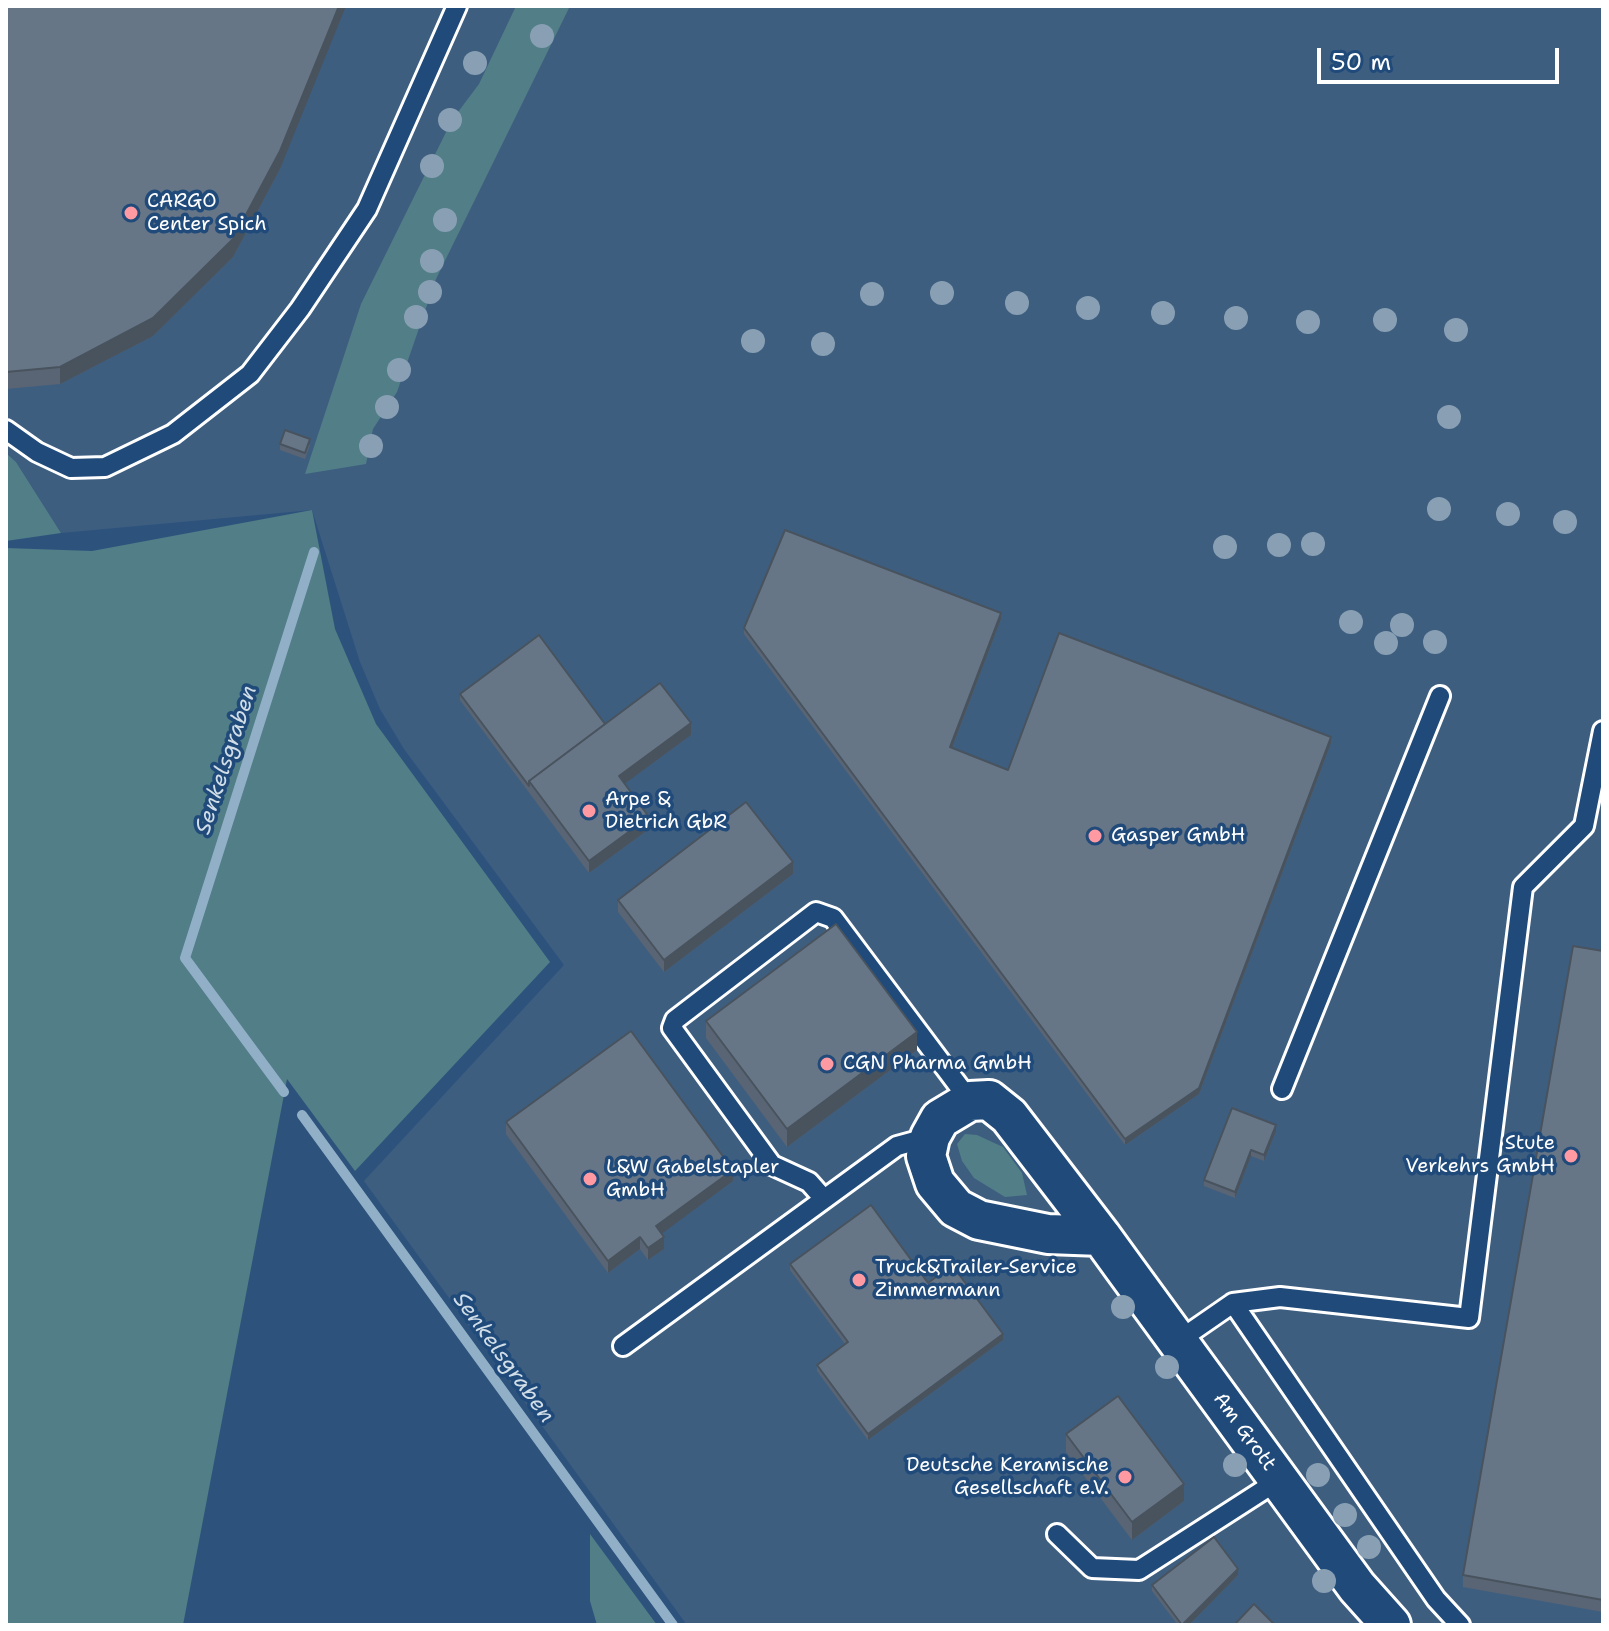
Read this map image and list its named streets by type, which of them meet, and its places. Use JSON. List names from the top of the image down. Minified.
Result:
{"streets":{"street":["Am Grott"]},"water":["Senkelsgraben"],"places":["CARGO Center Spich","Arpe & Dietrich GbR","Gasper GmbH","CGN Pharma GmbH","Stute Verkehrs GmbH","L&W Gabelstapler GmbH","Truck&Trailer-Service Zimmermann","Deutsche Keramische Gesellschaft e.V."],"scale_bar":"50 m"}
